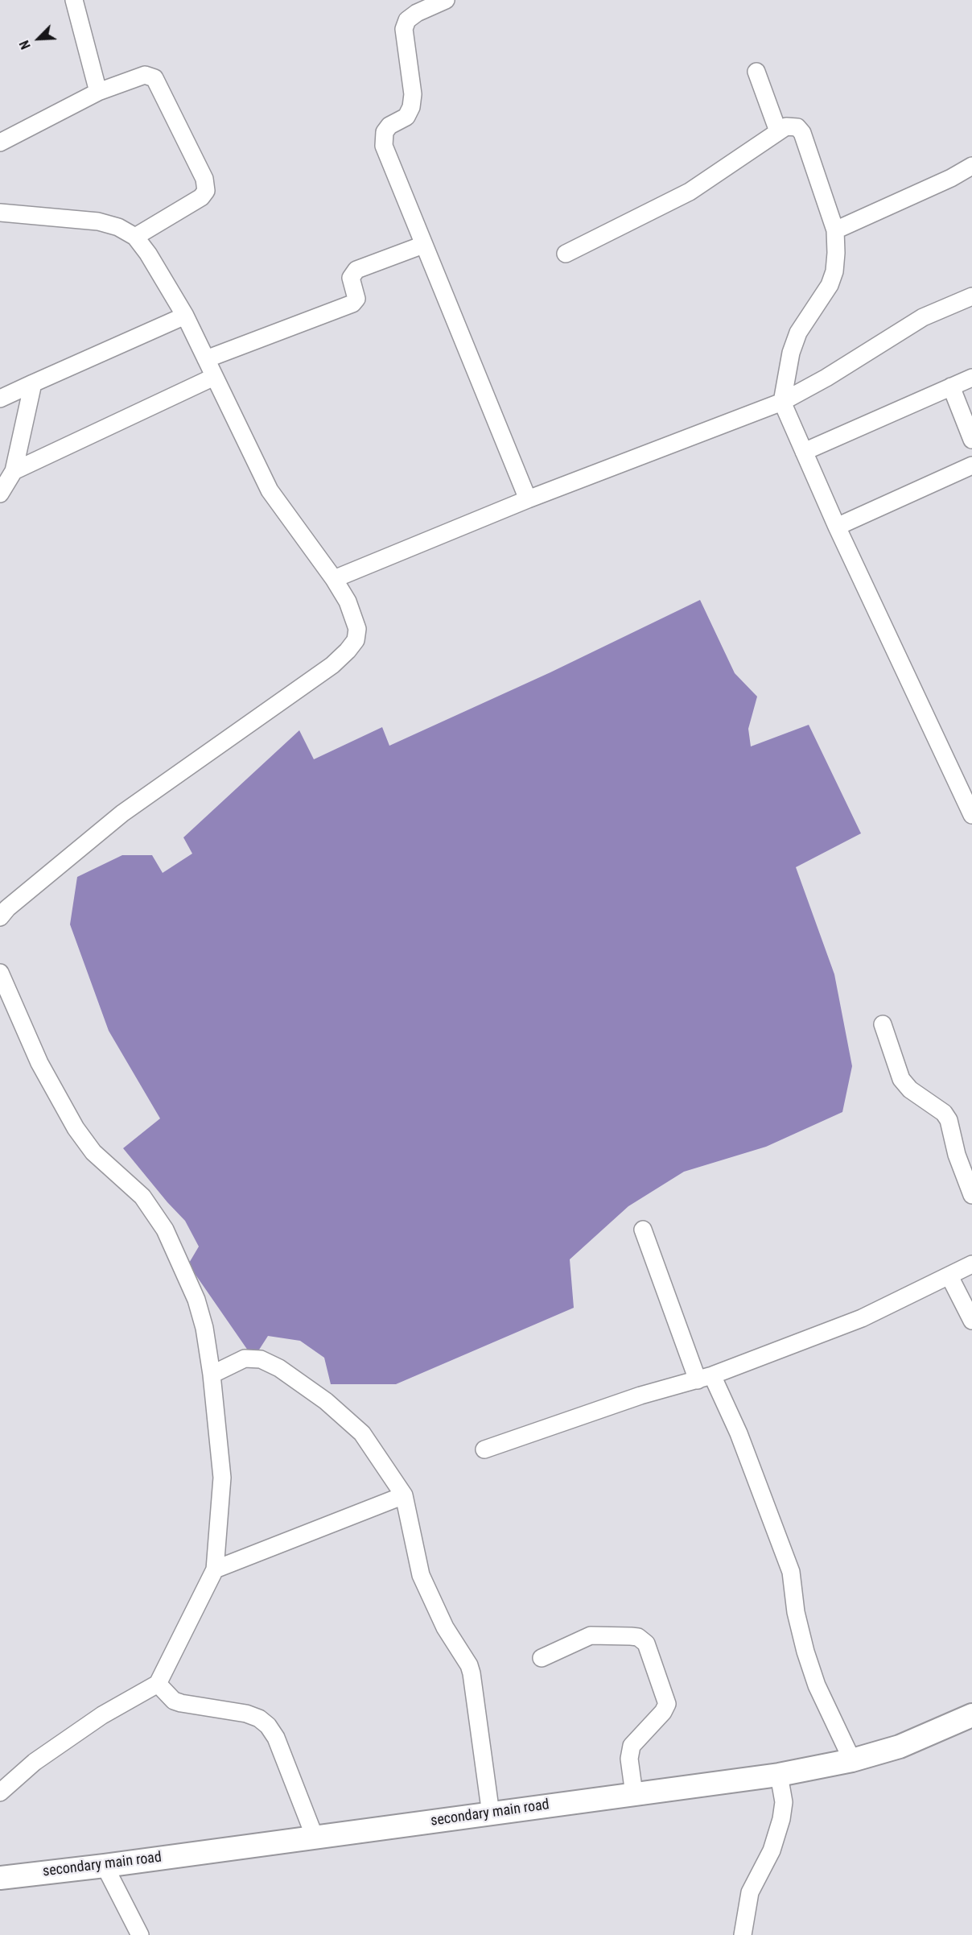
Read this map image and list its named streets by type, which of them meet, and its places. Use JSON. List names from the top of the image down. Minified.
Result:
{"streets":{"main road":["secondary main road"]},"north":"bottom left"}
